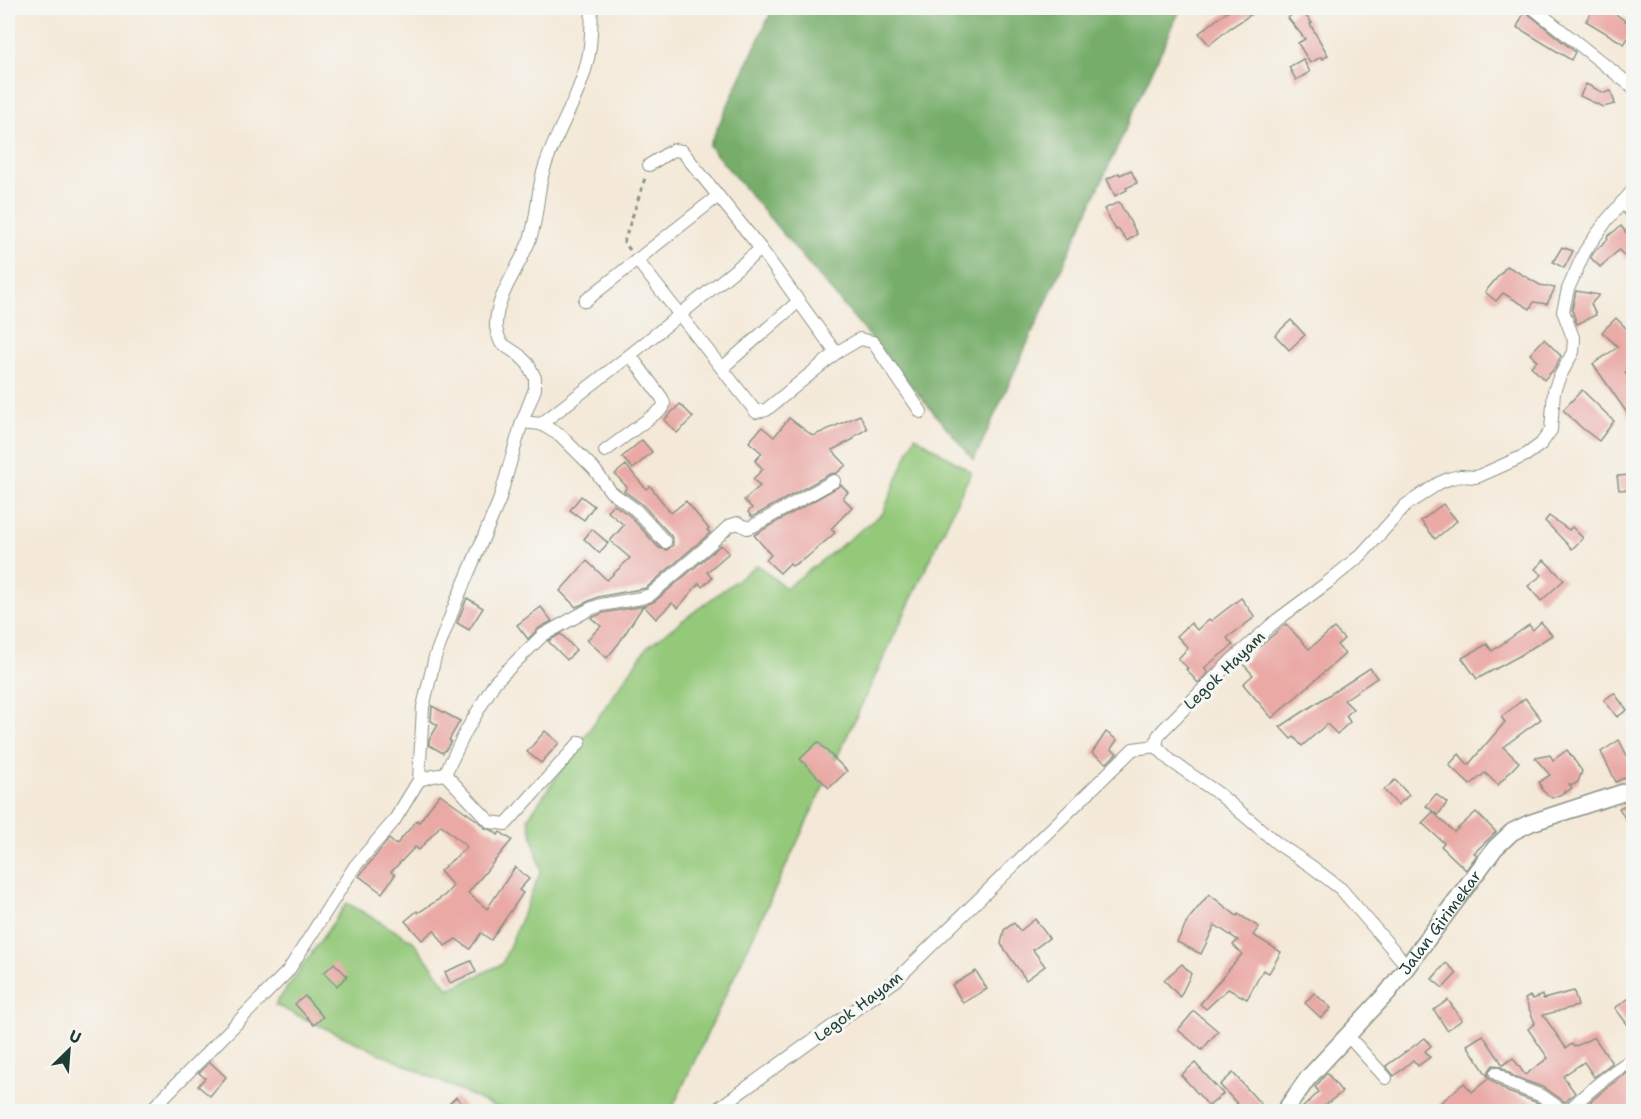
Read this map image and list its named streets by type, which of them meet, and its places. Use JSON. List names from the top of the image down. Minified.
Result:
{"streets":{"street":["Legok Hayam","Jalan Girimekar"]},"north":"top right"}
